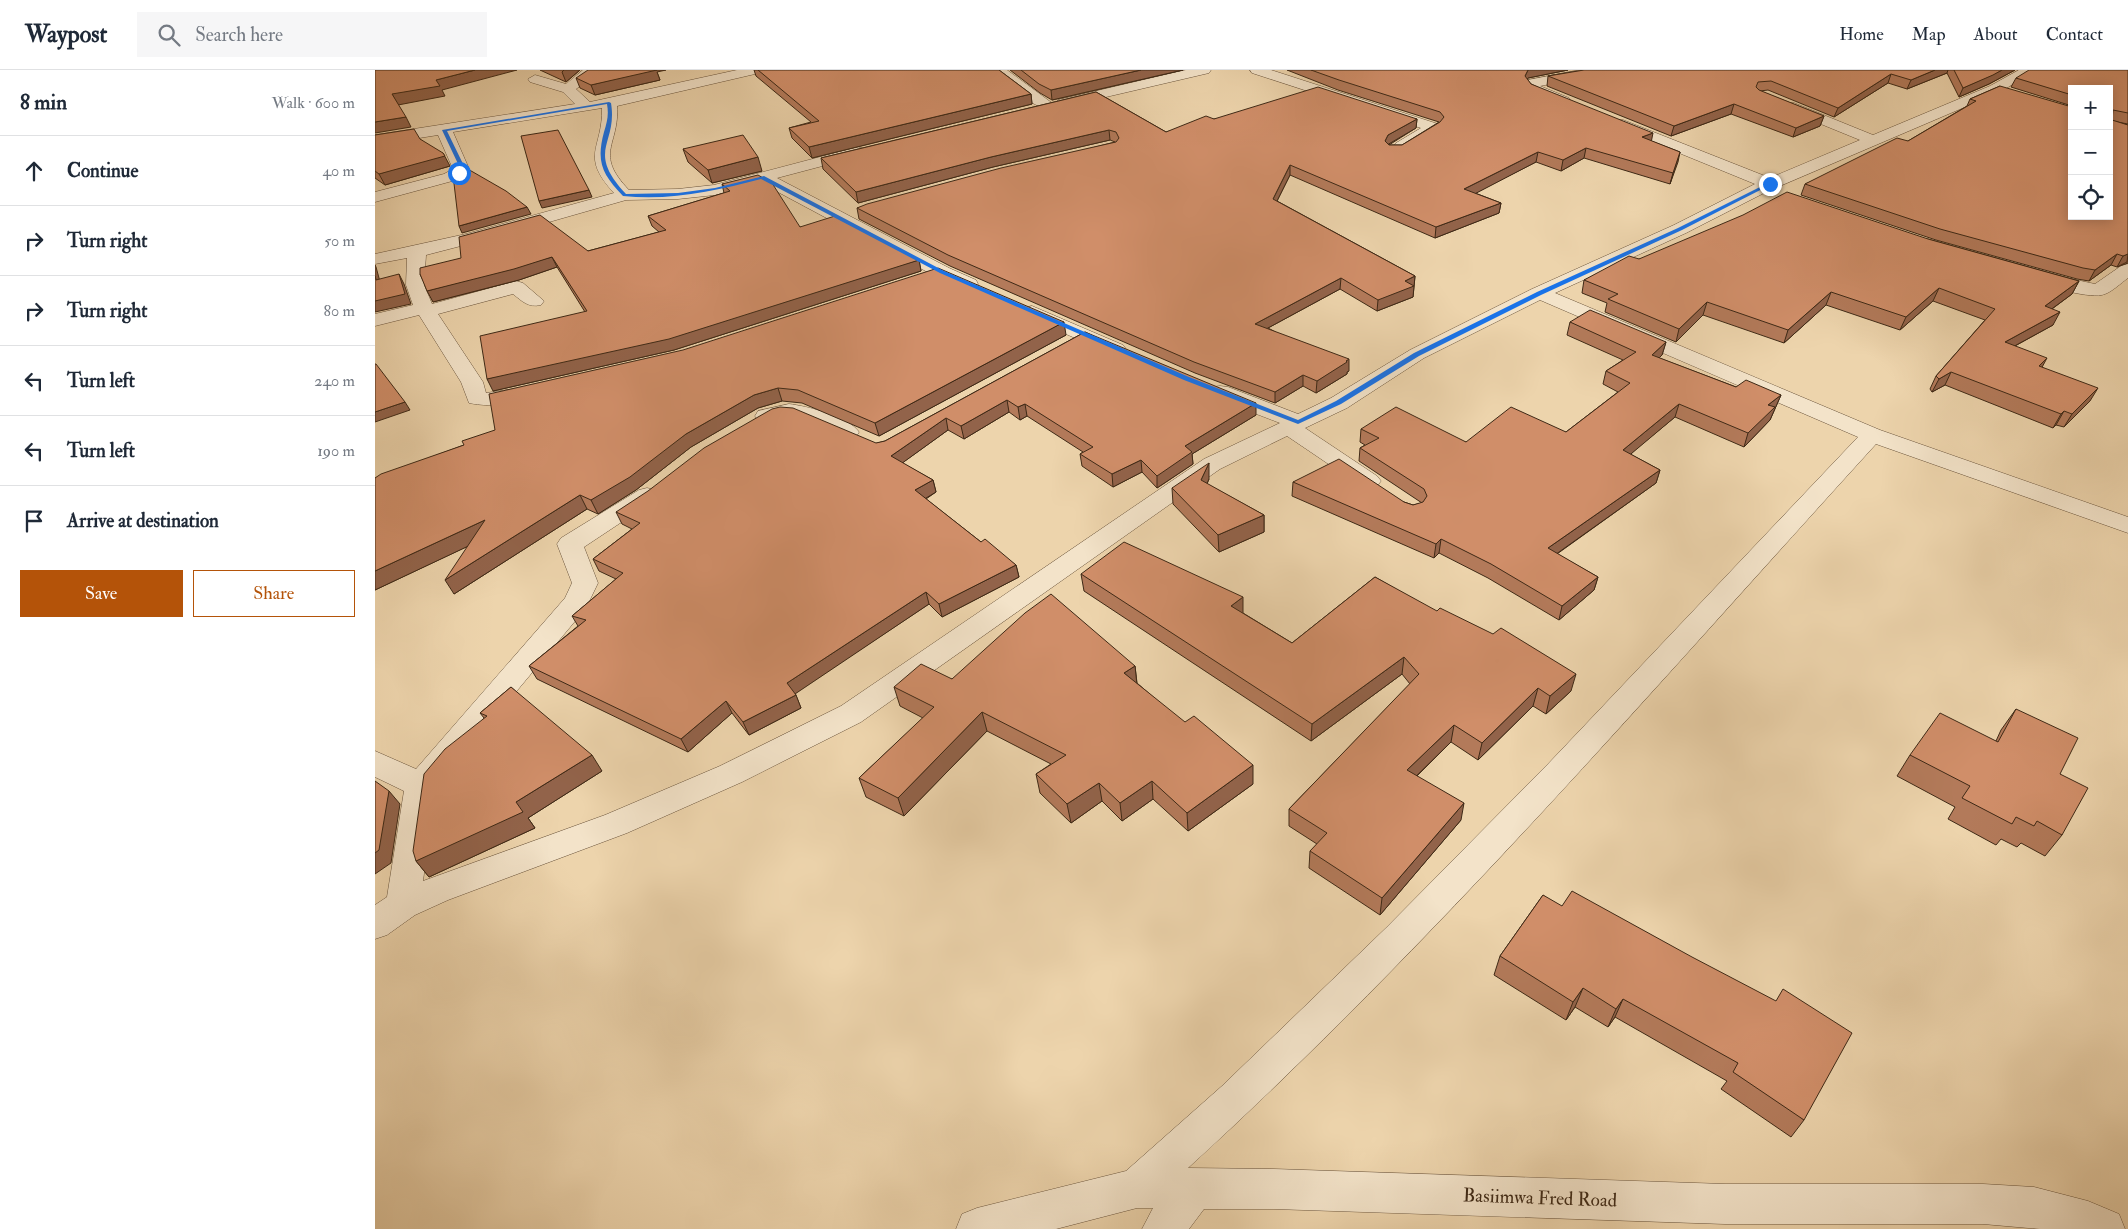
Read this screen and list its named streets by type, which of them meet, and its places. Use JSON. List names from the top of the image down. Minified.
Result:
{"streets":{"street":["Basiimwa Fred Road"]},"page":{"header":"Waypost","search":"Search here","nav":["Home","Map","About","Contact"],"heading":["8 min","Walk · 600 m"],"map_buttons":["+","−"],"list":[["Continue","40 m"],["Turn right","50 m"],["Turn right","80 m"],["Turn left","240 m"],["Turn left","190 m"],"Arrive at destination"],"buttons":["Save","Share"]}}
